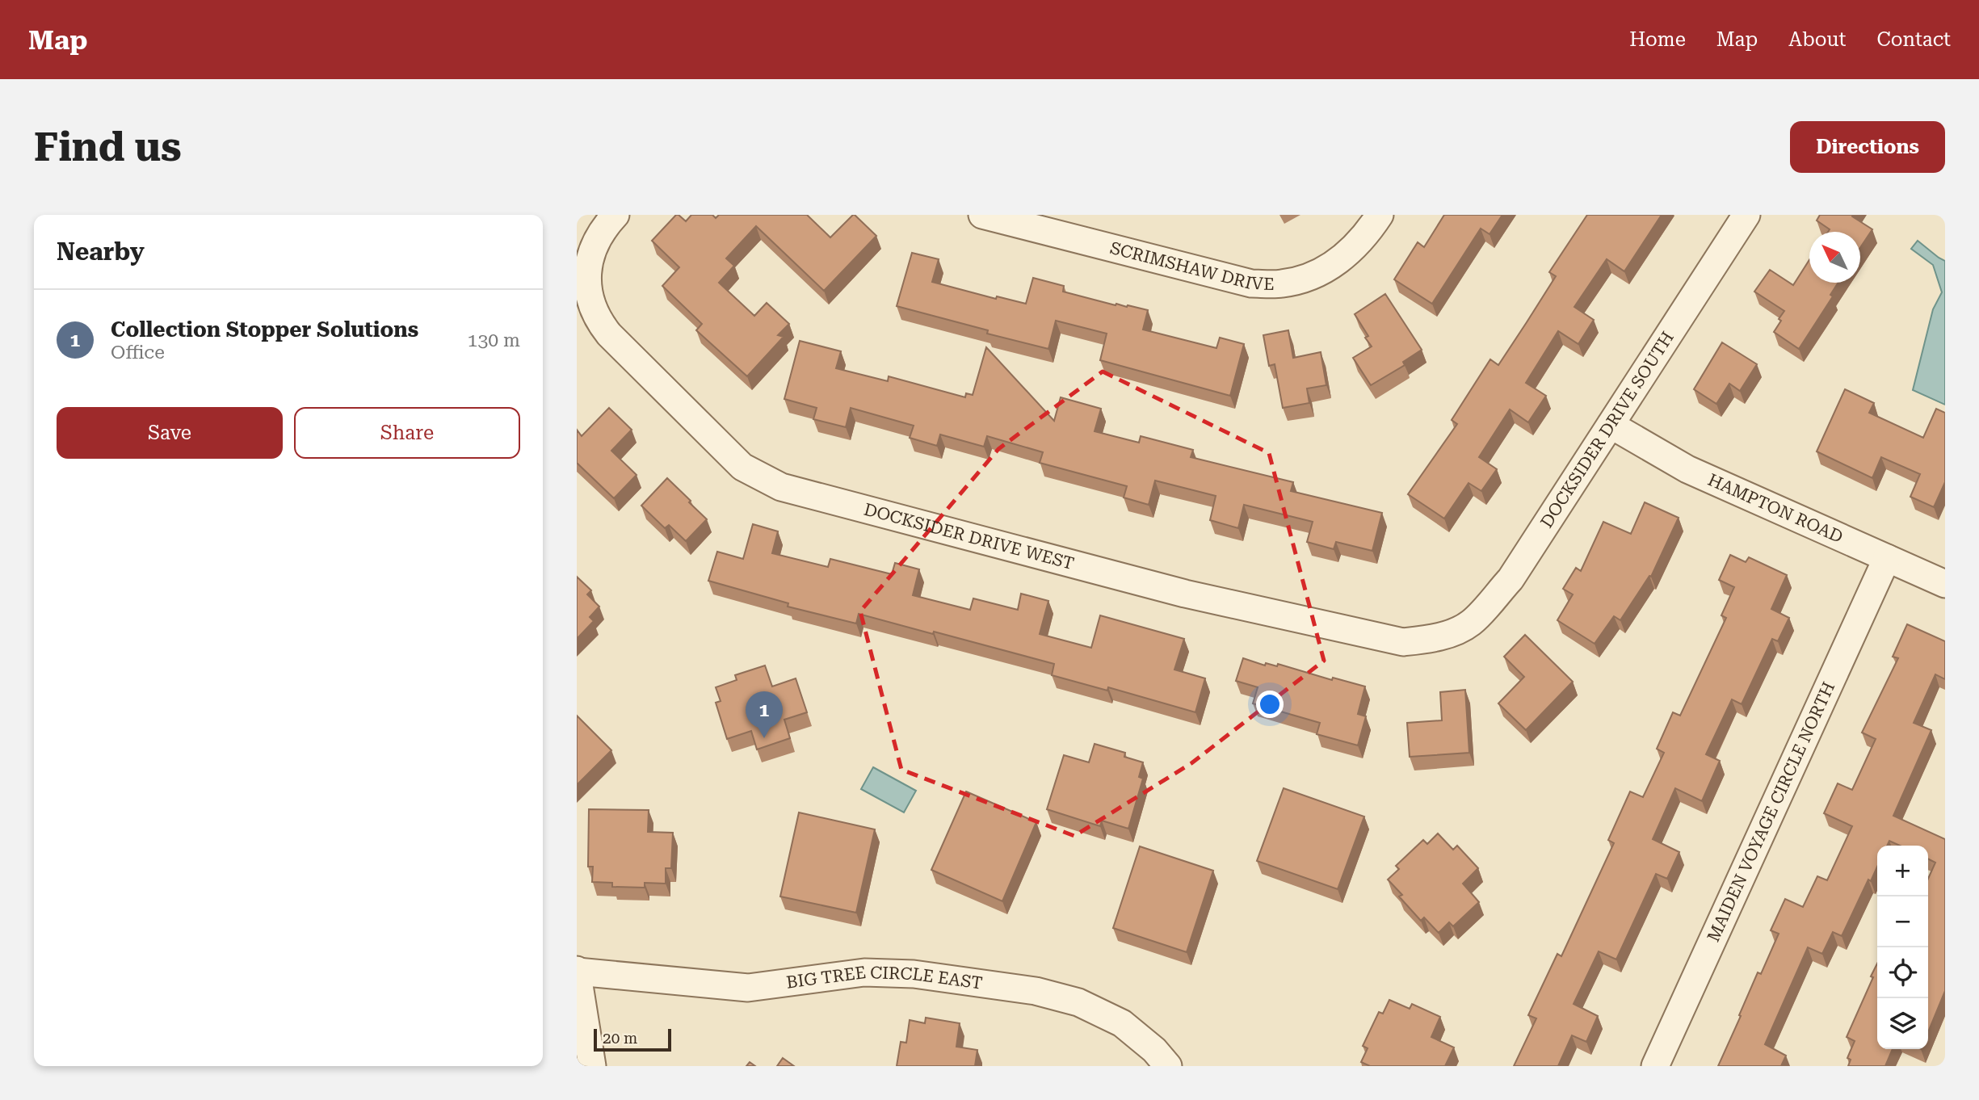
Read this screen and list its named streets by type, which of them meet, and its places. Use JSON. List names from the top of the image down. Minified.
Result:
{"streets":{"street":["SCRIMSHAW DRIVE","DOCKSIDER DRIVE SOUTH","HAMPTON ROAD","DOCKSIDER DRIVE WEST","MAIDEN VOYAGE CIRCLE NORTH","BIG TREE CIRCLE EAST"]},"crossings":[["DOCKSIDER DRIVE SOUTH","HAMPTON ROAD"],["DOCKSIDER DRIVE SOUTH","DOCKSIDER DRIVE WEST"],["HAMPTON ROAD","MAIDEN VOYAGE CIRCLE NORTH"]],"scale_bar":"20 m","north":"top left","page":{"header":"Map","nav":["Home","Map","About","Contact"],"buttons":["Directions",["Save","Share"]],"title":"Find us","heading":"Nearby","list":[{"mark":"1","name":"Collection Stopper Solutions","note":"Office","value":"130 m"}],"pins":"1","map_buttons":["+","−"],"scale":"20 m"}}
